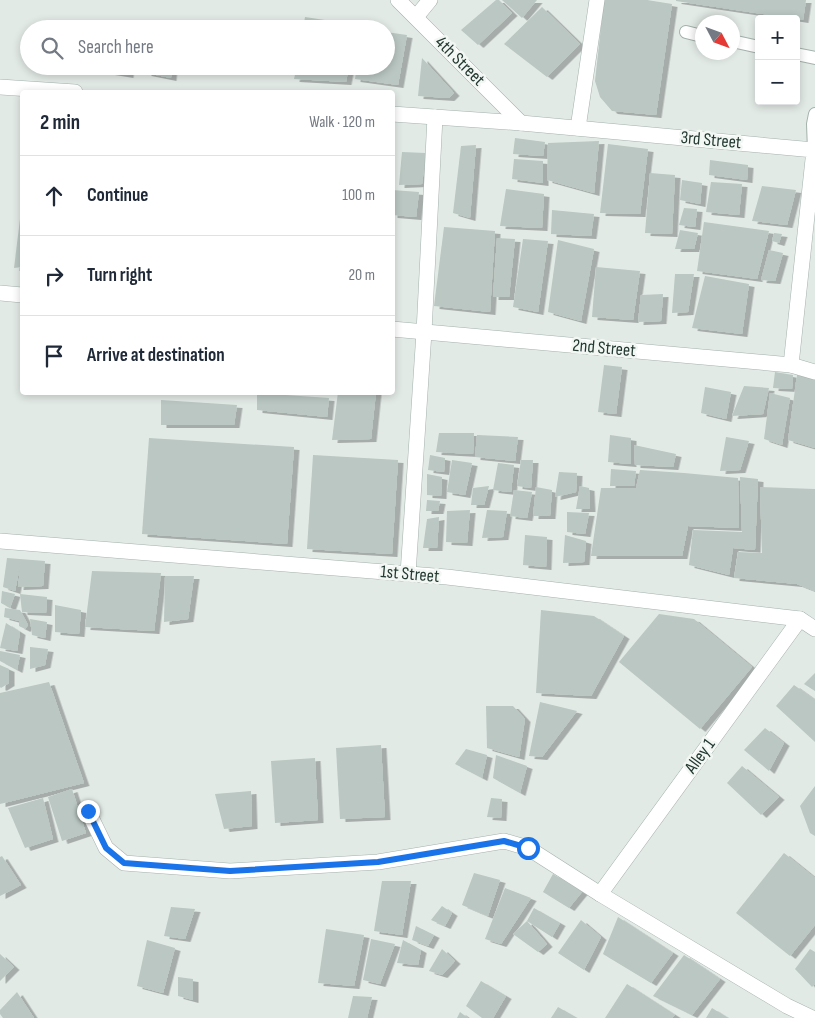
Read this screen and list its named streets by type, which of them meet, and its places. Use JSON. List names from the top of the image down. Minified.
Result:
{"streets":{"street":["4th Street","3rd Street","2nd Street","1st Street","Alley 1"]},"crossings":[["4th Street","3rd Street"],["1st Street","Alley 1"]],"north":"bottom right","page":{"map_buttons":["+","−"],"search":"Search here","heading":["2 min","Walk · 120 m"],"list":[["Continue","100 m"],["Turn right","20 m"],"Arrive at destination"]}}
